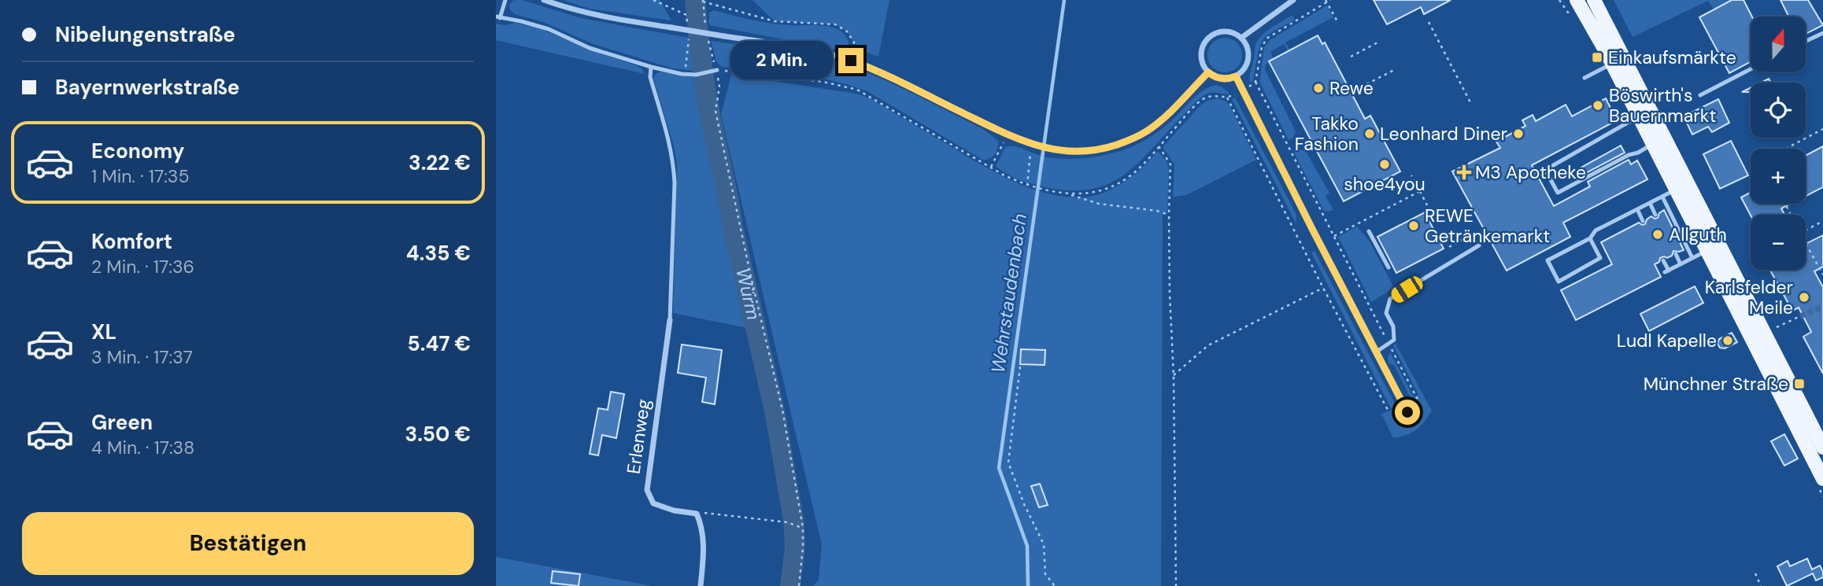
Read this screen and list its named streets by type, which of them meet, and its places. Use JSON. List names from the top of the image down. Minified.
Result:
{"streets":{"street":["Erlenweg"]},"water":["Würm","Wehrstaudenbach"],"places":{"transit":["Einkaufsmärkte","Münchner Straße"],"other":["Rewe","Böswirth's Bauernmarkt","Takko Fashion","Leonhard Diner","shoe4you","REWE Getränkemarkt","Allguth","Karlsfelder Meile","Ludl Kapelle"],"health":["M3 Apotheke"]},"north":"top","page":{"banner":["Nibelungenstraße","Bayernwerkstraße"],"map_buttons":["+","−"],"bubble":"2 Min.","list":[{"name":"Economy","note":"1 Min. · 17:35","value":"3.22 €"},{"name":"Komfort","note":"2 Min. · 17:36","value":"4.35 €"},{"name":"XL","note":"3 Min. · 17:37","value":"5.47 €"},{"name":"Green","note":"4 Min. · 17:38","value":"3.50 €"}],"buttons":"Bestätigen"}}
